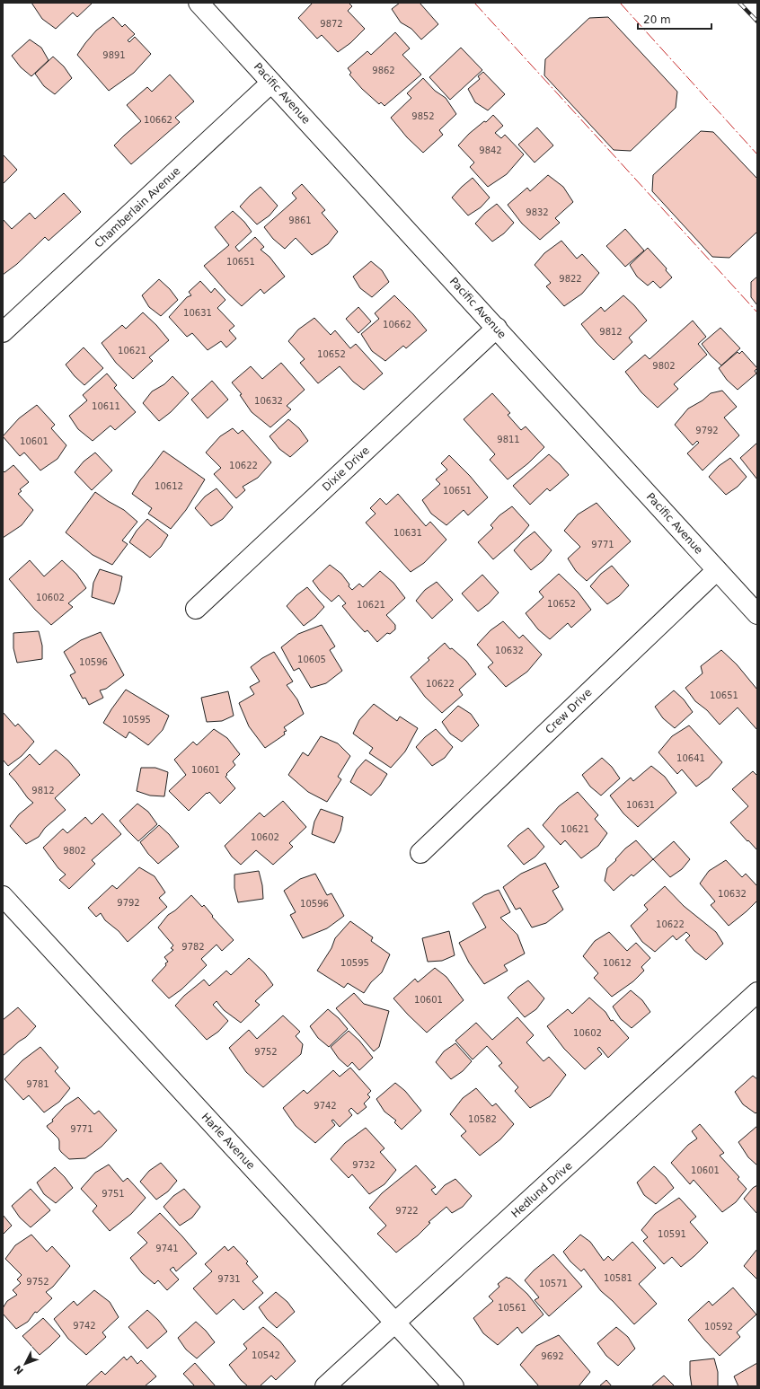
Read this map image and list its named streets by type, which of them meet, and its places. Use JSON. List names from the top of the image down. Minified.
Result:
{"streets":{"street":["Pacific Avenue","Chamberlain Avenue","Dixie Drive","Crew Drive","Harle Avenue","Hedlund Drive"]},"crossings":[["Pacific Avenue","Chamberlain Avenue"],["Pacific Avenue","Dixie Drive"],["Pacific Avenue","Crew Drive"],["Harle Avenue","Hedlund Drive"]],"house_numbers":["9872","9891","9862","9852","10662","9842","9832","9861","10651","9822","10631","10662","9812","10621","10652","9802","10632","10611","9792","9811","10601","10622","10612","10651","10631","9771","10602","10652","10621","10632","10605","10596","10622","10651","10595","10641","10601","9812","10631","10621","10602","9802","10632","9792","10596","10622","9782","10595","10612","10601","10602","9752","9781","9742","10582","9771","9732","10601","9751","9722","10591","9741","10581","9731","9752","10571","10561","9742","10592","10542","9692"],"scale_bar":"20 m","north":"bottom left"}
